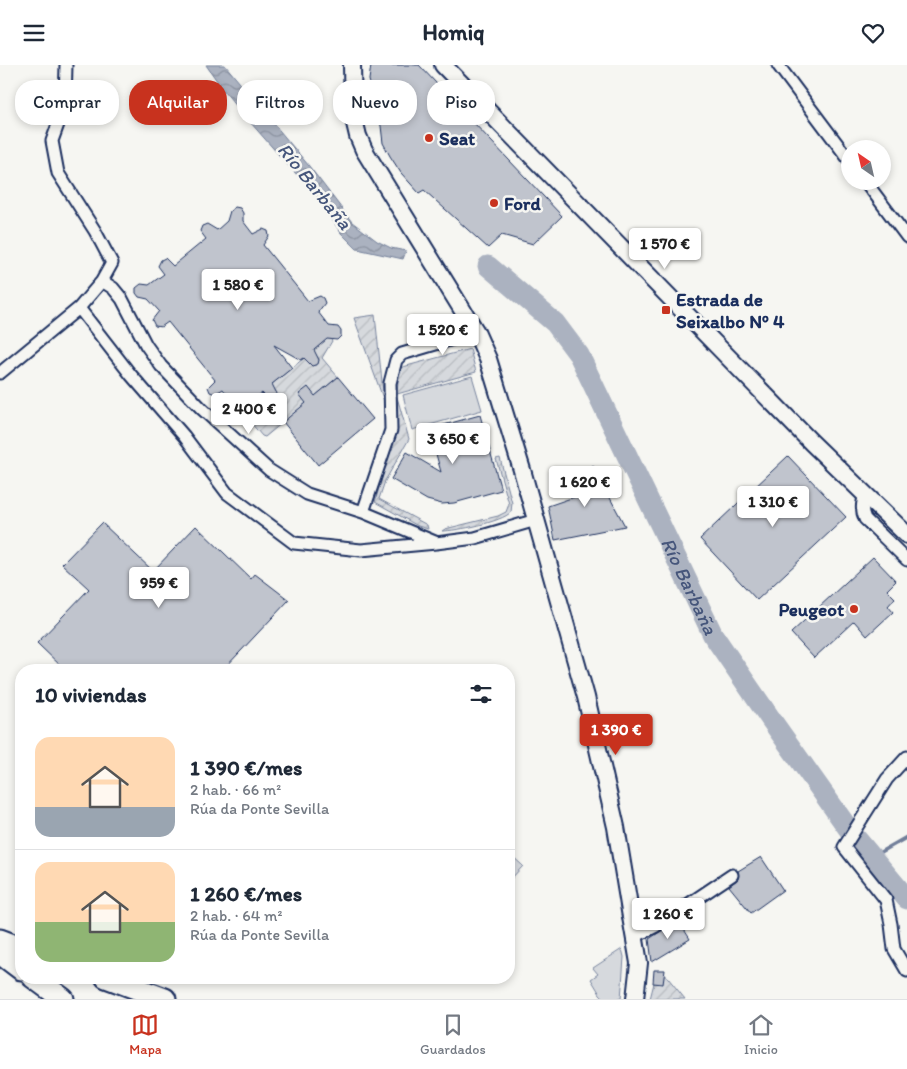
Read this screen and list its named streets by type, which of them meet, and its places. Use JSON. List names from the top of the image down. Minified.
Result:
{"water":["Río Barbaña"],"places":{"other":["Seat","Ford","Peugeot"],"transit":["Estrada de Seixalbo Nº 4"]},"north":"top left","page":{"header":"Homiq","chip":["Comprar","Alquilar","Filtros","Nuevo","Piso"],"price":["1 570 €","1 580 €","1 520 €","2 400 €","3 650 €","1 620 €","1 310 €","959 €","1 390 €","1 260 €"],"heading":"10 viviendas","list":[{"name":"1 390 €/mes","note":"2 hab. · 66 m² · Rúa da Ponte Sevilla"},{"name":"1 260 €/mes","note":"2 hab. · 64 m² · Rúa da Ponte Sevilla"}],"tabs":["Mapa","Guardados","Inicio"]}}
